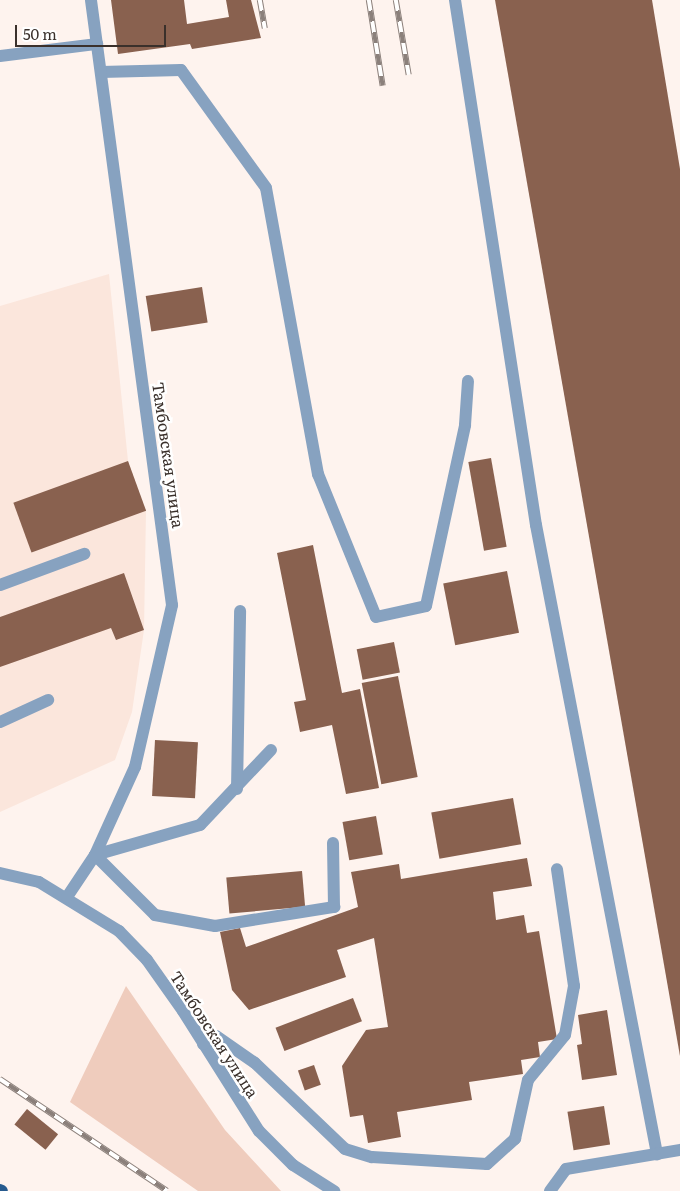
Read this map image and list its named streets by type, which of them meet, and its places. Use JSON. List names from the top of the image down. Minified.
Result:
{"streets":{"street":["Тамбовская улица"]},"scale_bar":"50 m"}
